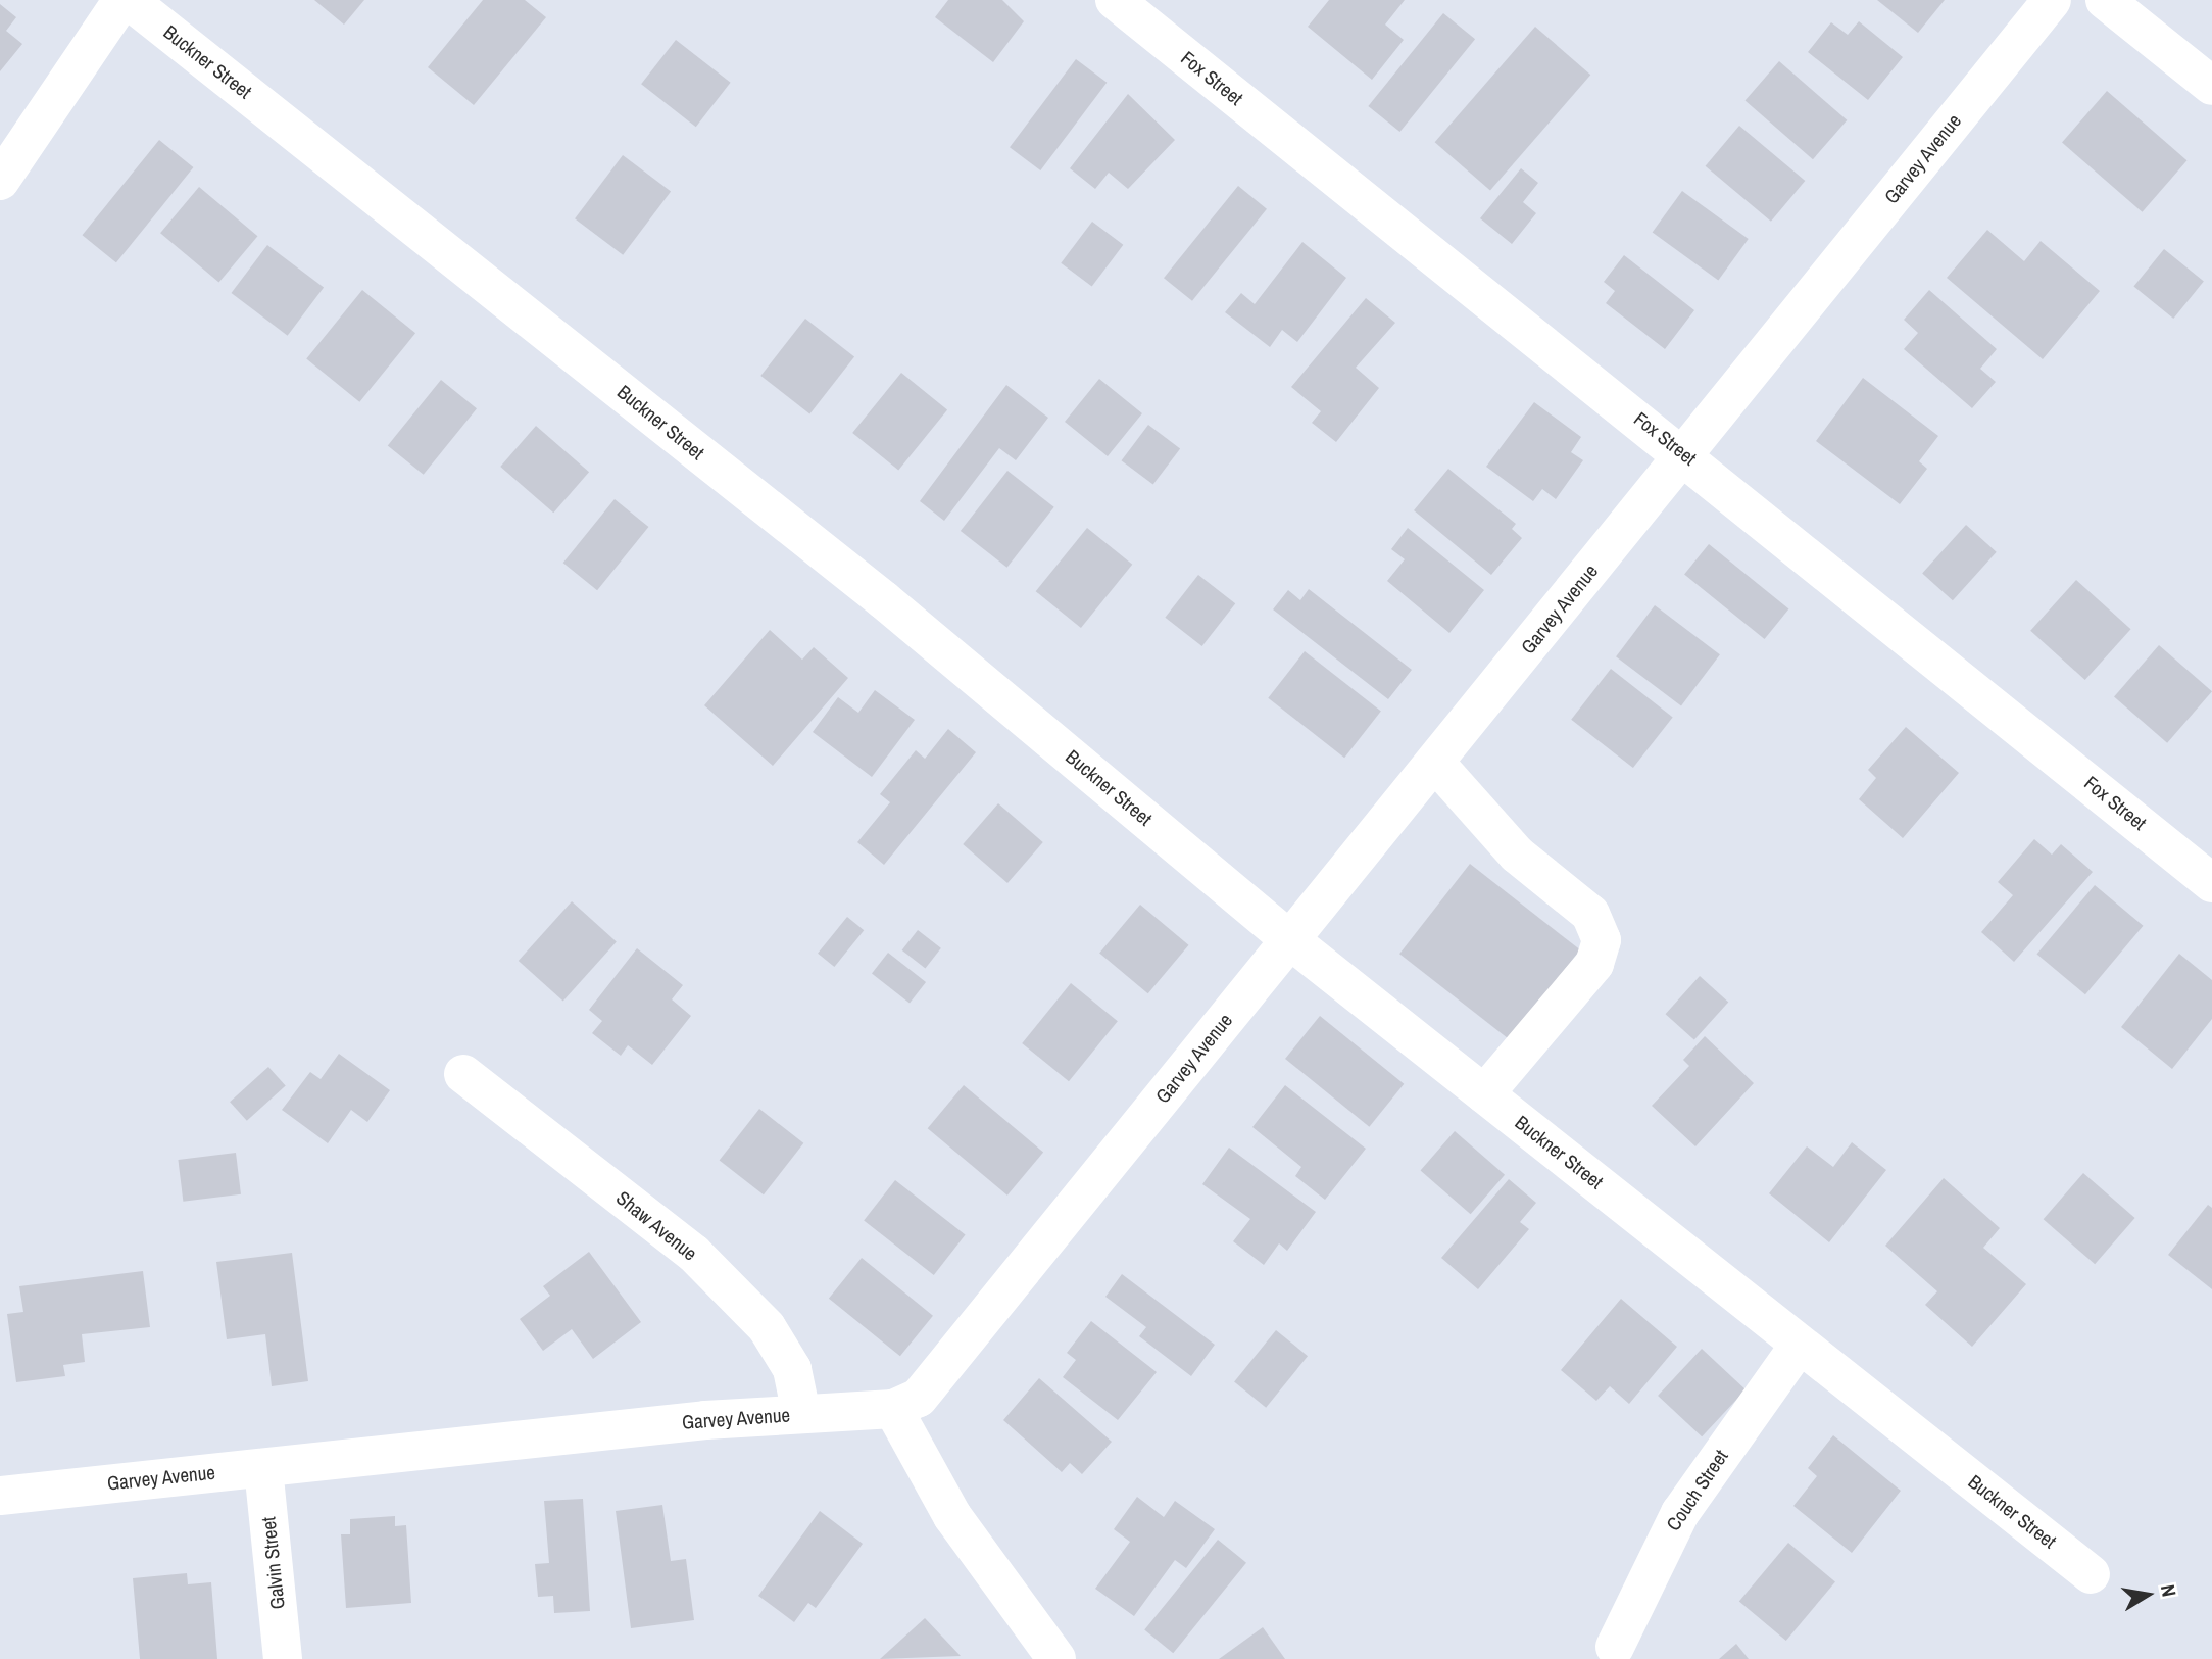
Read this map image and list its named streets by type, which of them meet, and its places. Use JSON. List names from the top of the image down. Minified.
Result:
{"streets":{"street":["Buckner Street","Fox Street","Garvey Avenue","Shaw Avenue","Couch Street","Galvin Street"]},"crossings":[["Buckner Street","Garvey Avenue"],["Buckner Street","Couch Street"],["Fox Street","Garvey Avenue"],["Garvey Avenue","Shaw Avenue"],["Garvey Avenue","Galvin Street"]],"north":"right"}
